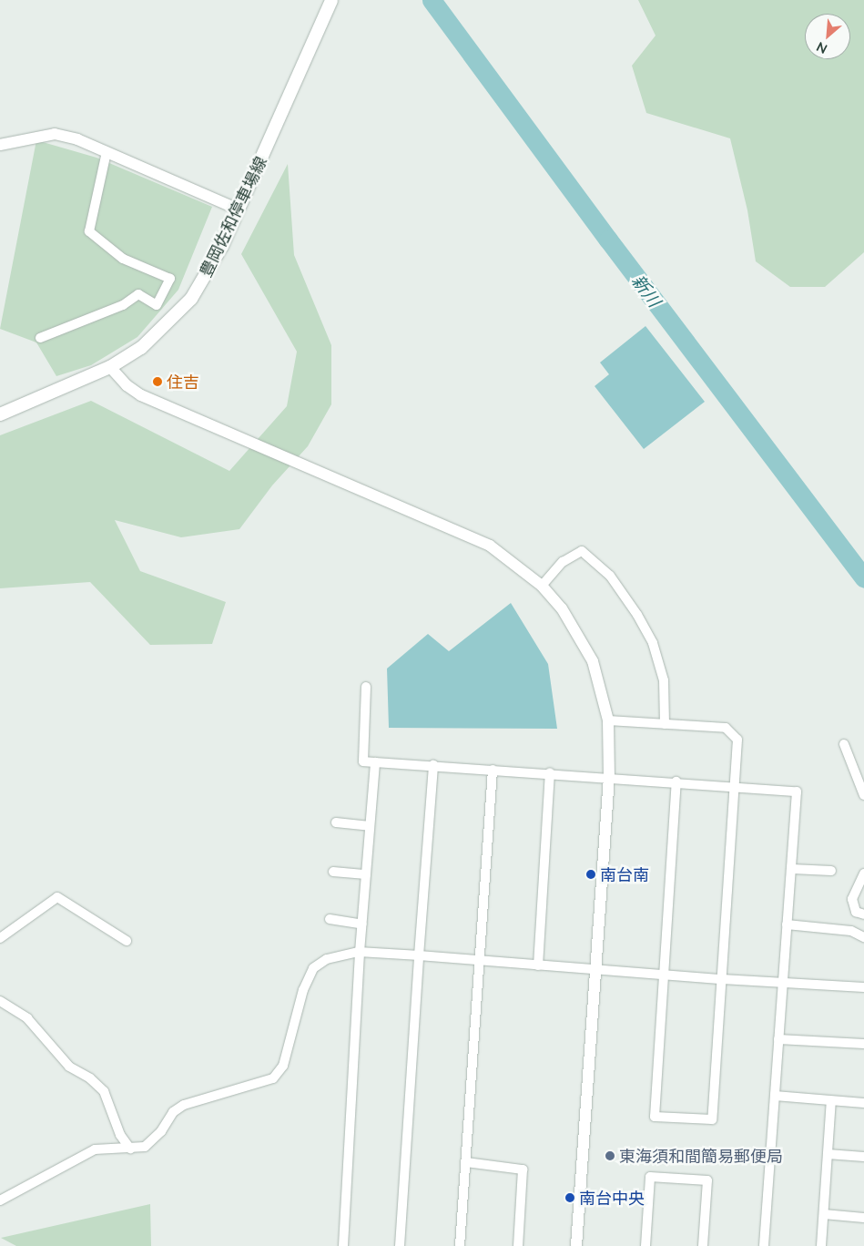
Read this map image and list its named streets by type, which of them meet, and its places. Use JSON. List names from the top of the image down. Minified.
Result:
{"streets":{"main road":["豊岡佐和停車場線"]},"water":["新川"],"places":["住吉","南台南","東海須和間簡易郵便局","南台中央"],"north":"bottom left"}
